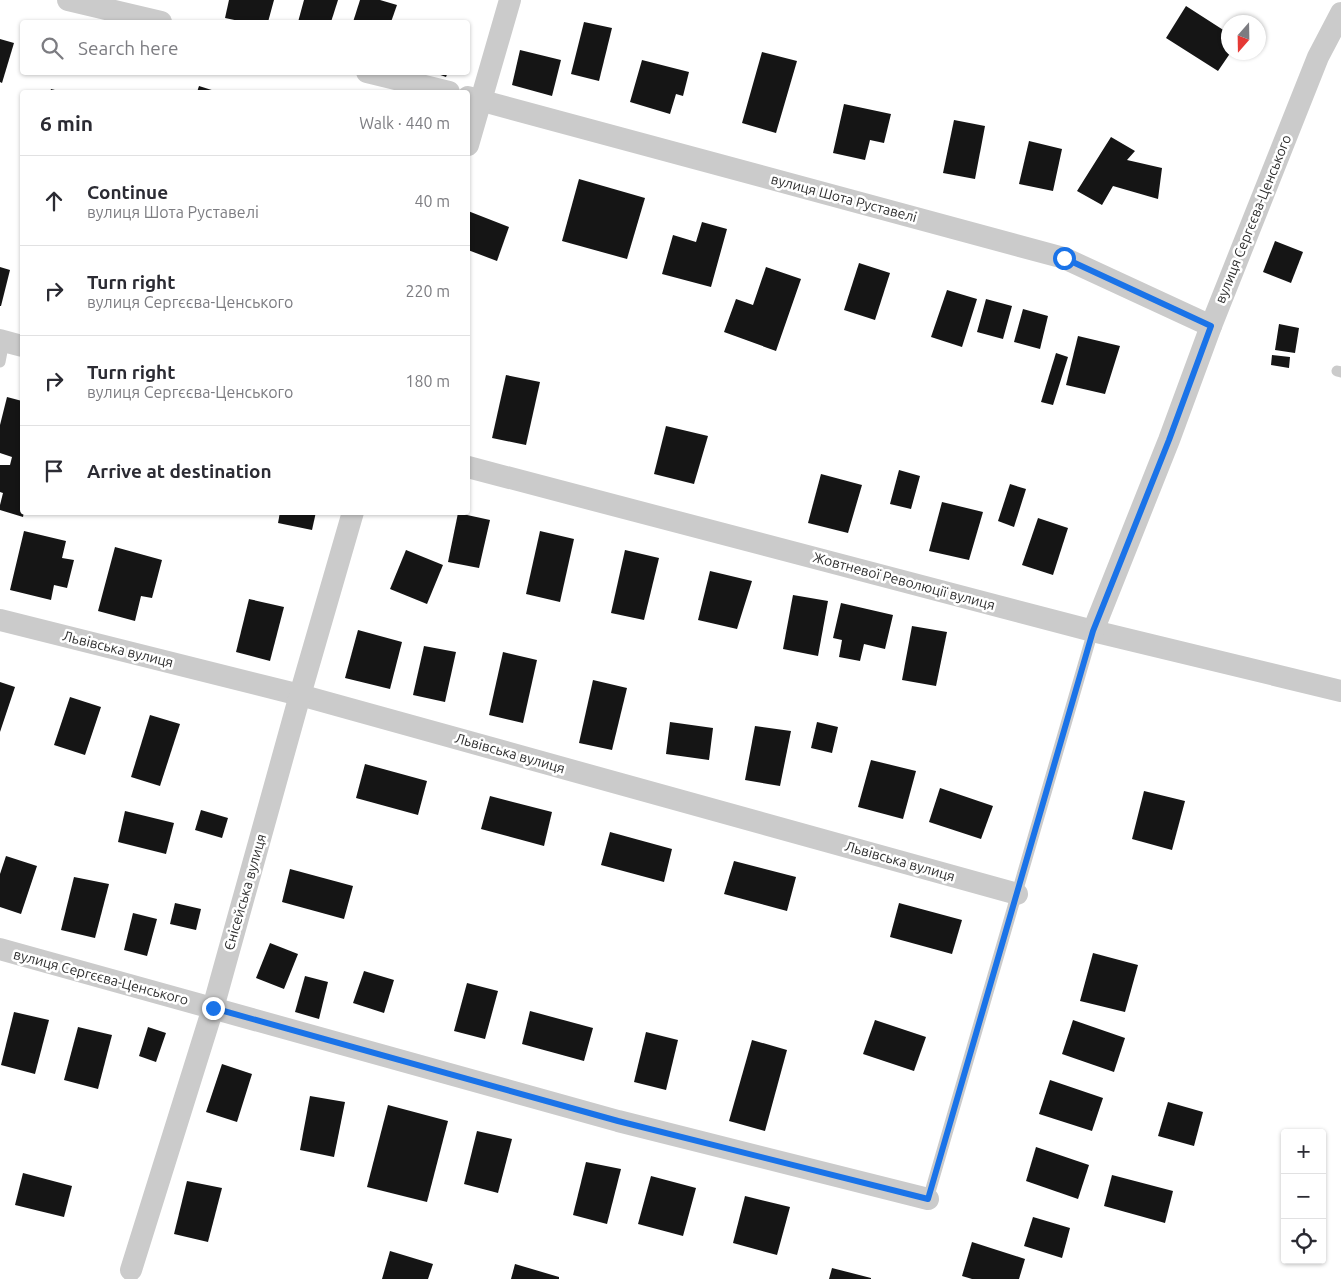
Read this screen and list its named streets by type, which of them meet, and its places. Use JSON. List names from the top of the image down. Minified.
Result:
{"streets":{"street":["вулиця Шота Руставелі","вулиця Сергєєва-Ценського","Жовтневої Революції вулиця","Львівська вулиця","Єнісейська вулиця"]},"crossings":[["вулиця Шота Руставелі","вулиця Сергєєва-Ценського"],["вулиця Сергєєва-Ценського","Жовтневої Революції вулиця"],["вулиця Сергєєва-Ценського","Львівська вулиця"],["вулиця Сергєєва-Ценського","Єнісейська вулиця"],["Львівська вулиця","Єнісейська вулиця"]],"north":"bottom","page":{"search":"Search here","heading":["6 min","Walk · 440 m"],"list":[["Continue","вулиця Шота Руставелі","40 m"],["Turn right","вулиця Сергєєва-Ценського","220 m"],["Turn right","вулиця Сергєєва-Ценського","180 m"],"Arrive at destination"],"map_buttons":["+","−"]}}
